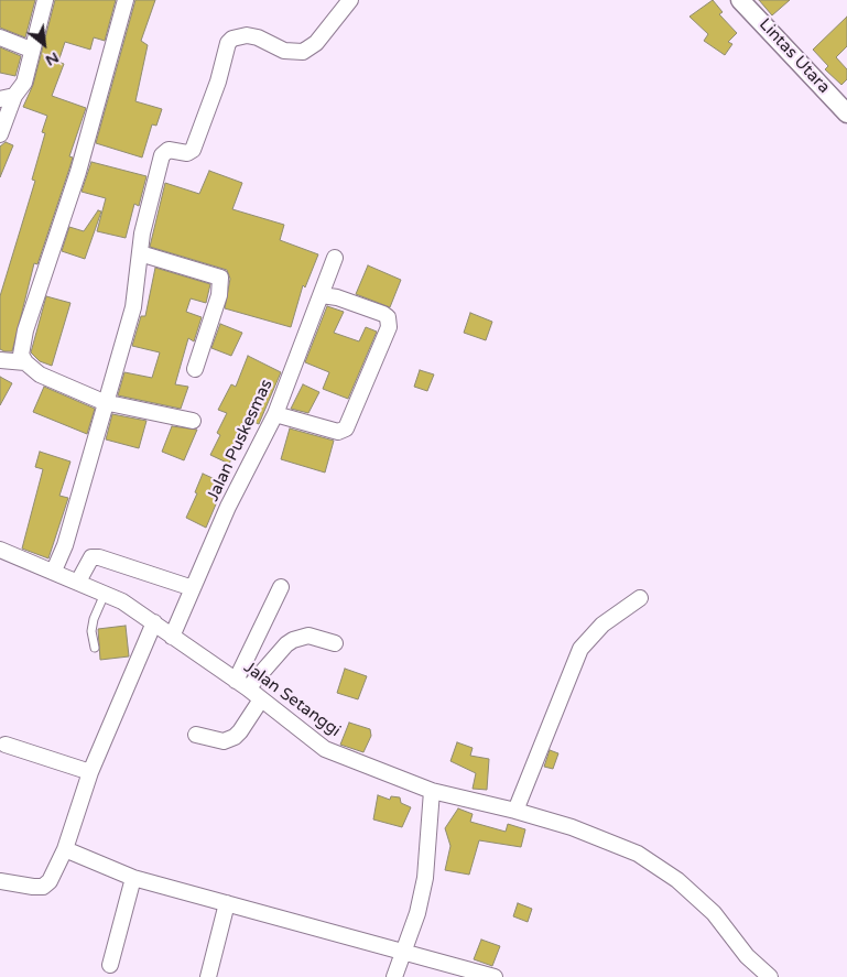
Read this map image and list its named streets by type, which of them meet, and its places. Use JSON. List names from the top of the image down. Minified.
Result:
{"streets":{"street":["Lintas Utara","Jalan Puskesmas","Jalan Setanggi"]},"crossings":[["Jalan Puskesmas","Jalan Setanggi"]],"north":"bottom right"}
